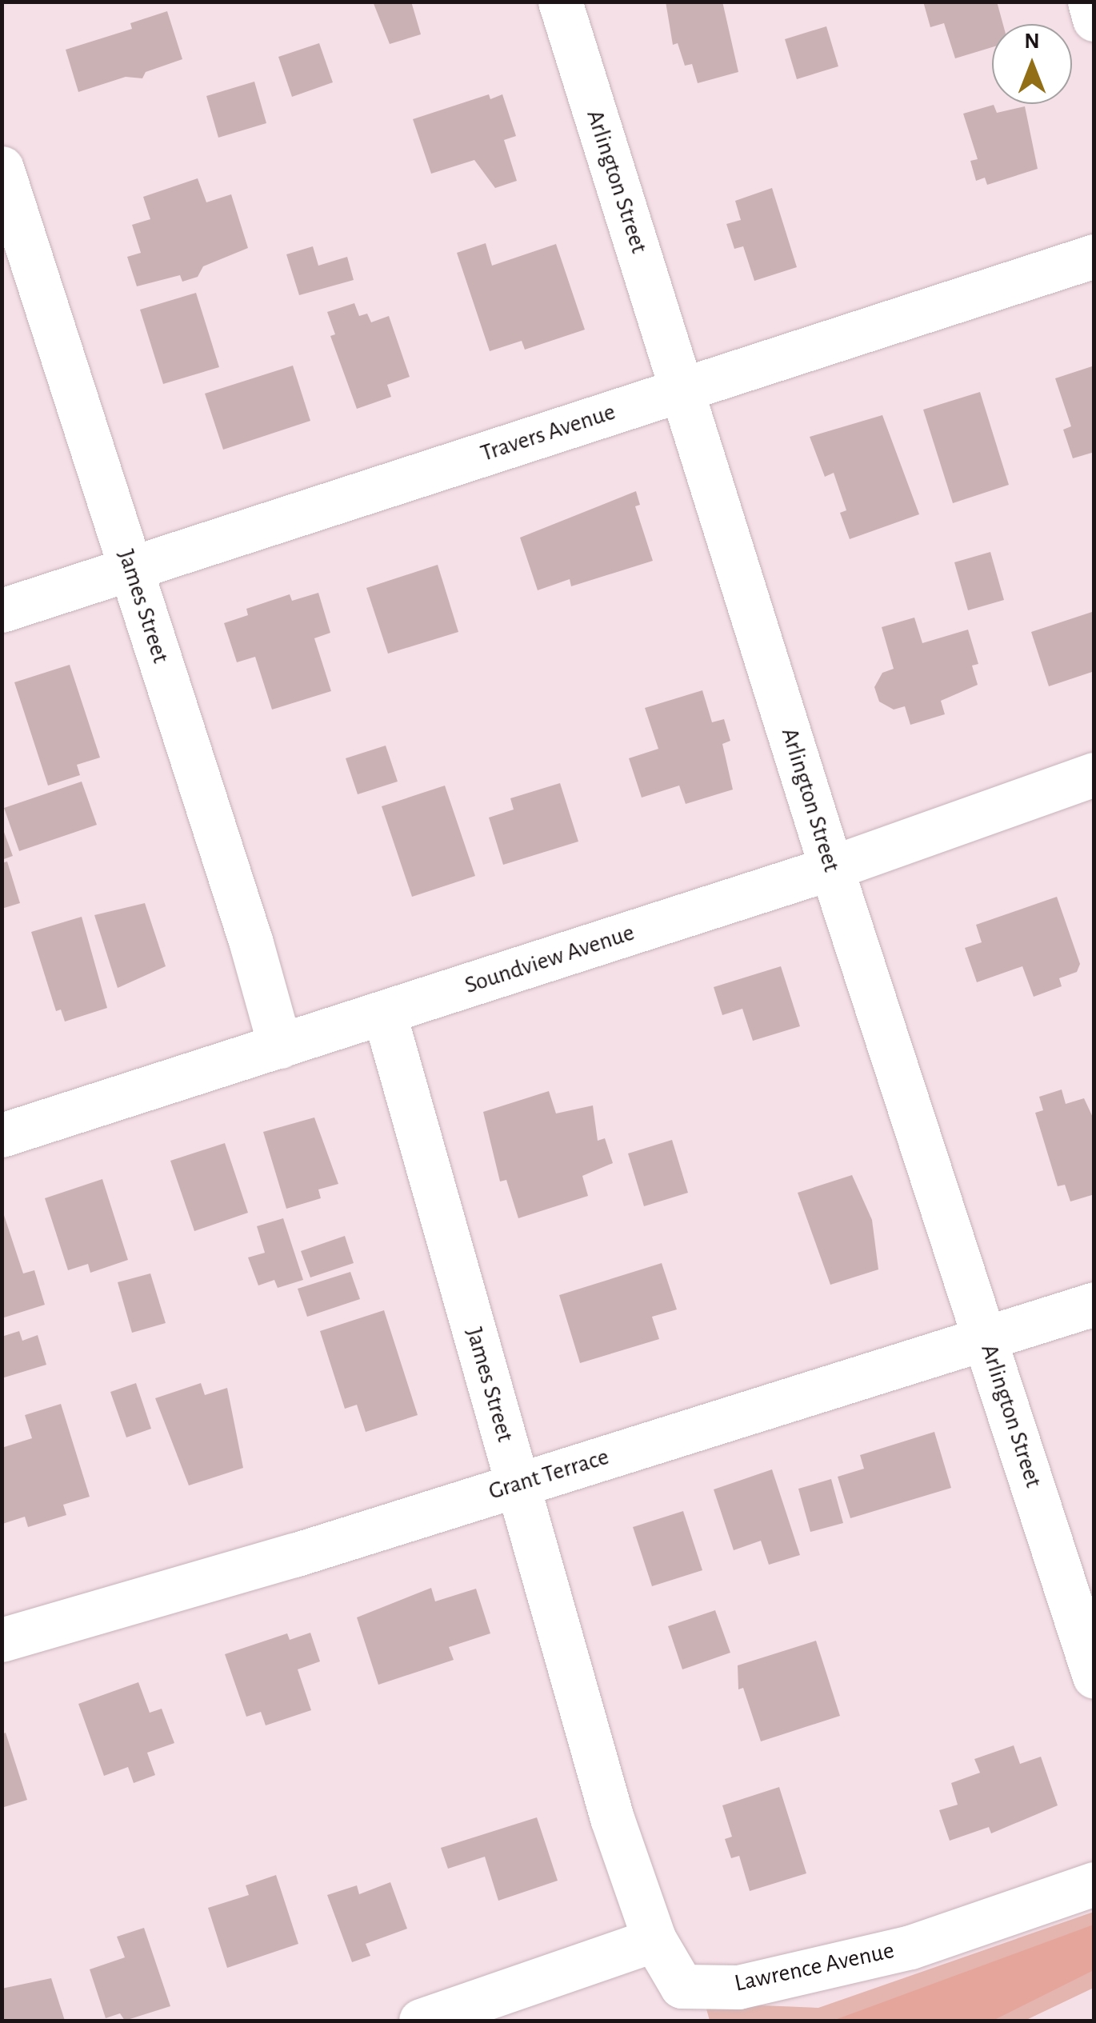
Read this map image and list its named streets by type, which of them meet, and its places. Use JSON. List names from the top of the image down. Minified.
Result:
{"streets":{"street":["Arlington Street","Travers Avenue","James Street","Soundview Avenue","Grant Terrace","Lawrence Avenue"]},"crossings":[["Arlington Street","Travers Avenue"],["Arlington Street","Soundview Avenue"],["Arlington Street","Grant Terrace"],["Travers Avenue","James Street"],["James Street","Soundview Avenue"],["James Street","Grant Terrace"],["James Street","Lawrence Avenue"]],"north":"top"}
